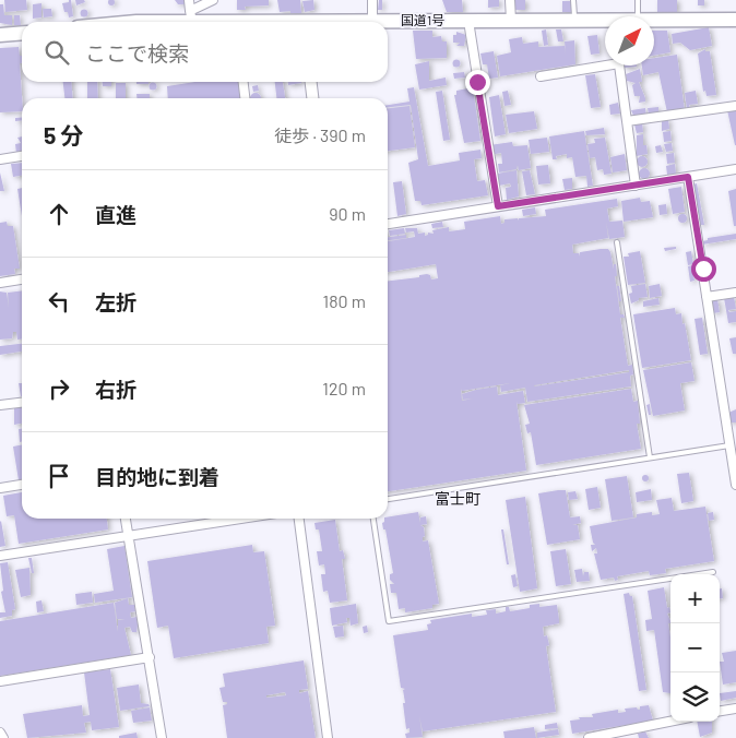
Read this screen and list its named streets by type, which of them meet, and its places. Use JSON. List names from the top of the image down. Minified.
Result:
{"streets":{"highway":["国道1号"]},"districts":["富士町"],"north":"top right","page":{"search":"ここで検索","heading":["5 分","徒歩 · 390 m"],"list":[["直進","90 m"],["左折","180 m"],["右折","120 m"],"目的地に到着"],"map_buttons":["+","−"]}}
